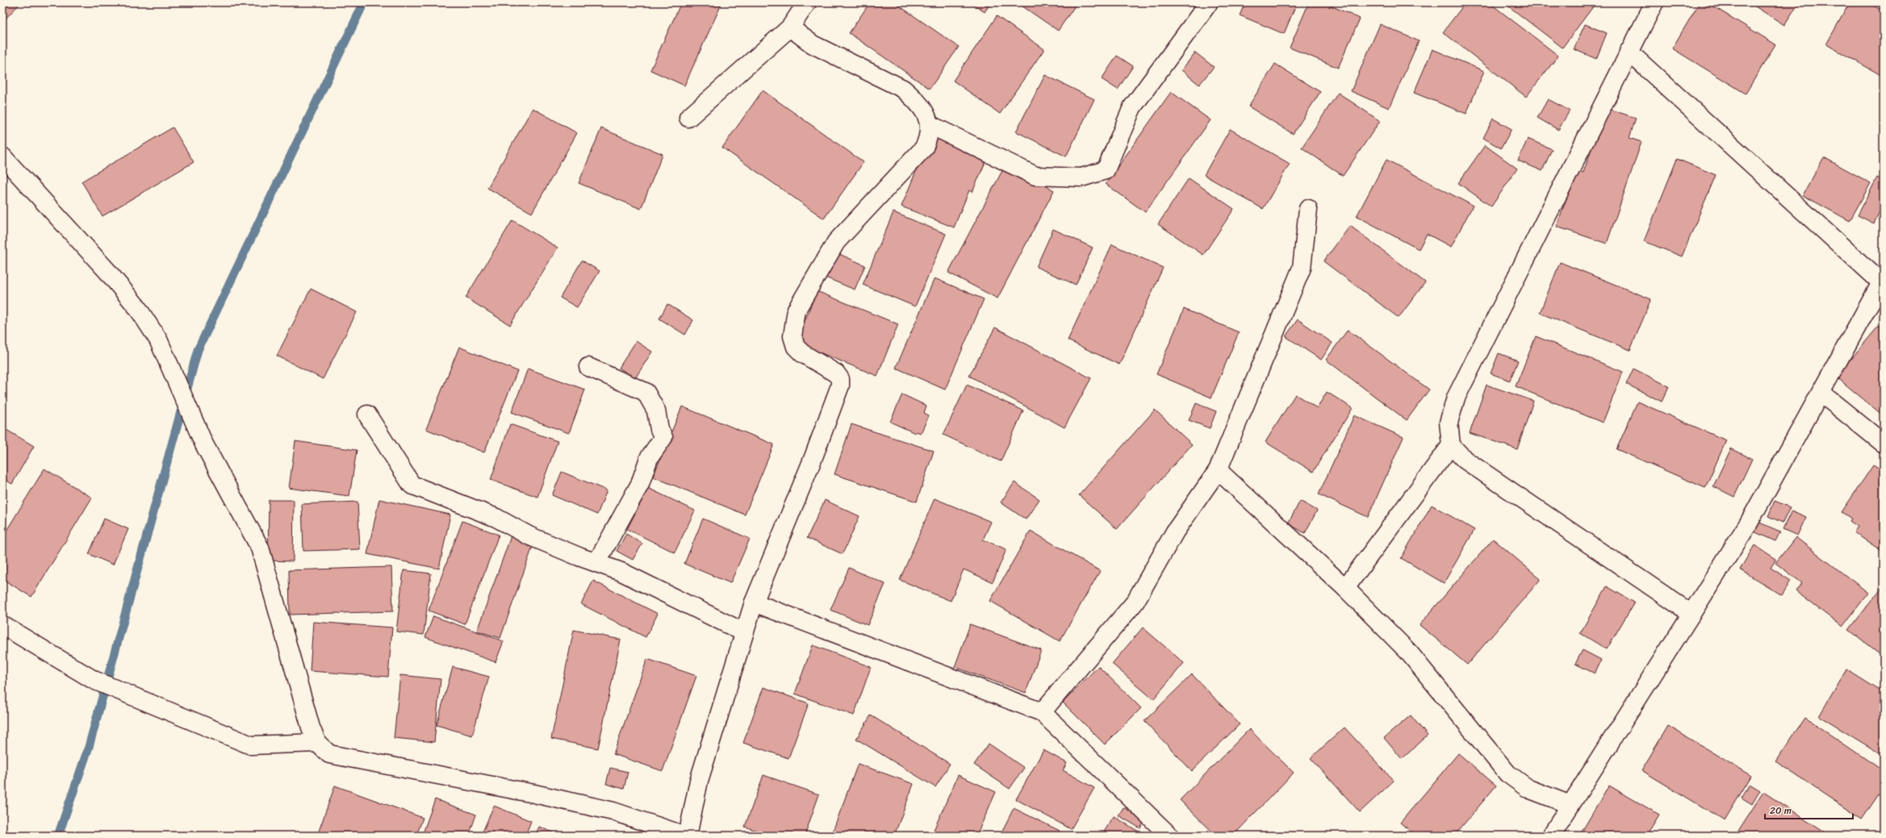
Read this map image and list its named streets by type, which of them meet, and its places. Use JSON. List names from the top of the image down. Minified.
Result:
{"scale_bar":"20 m"}
